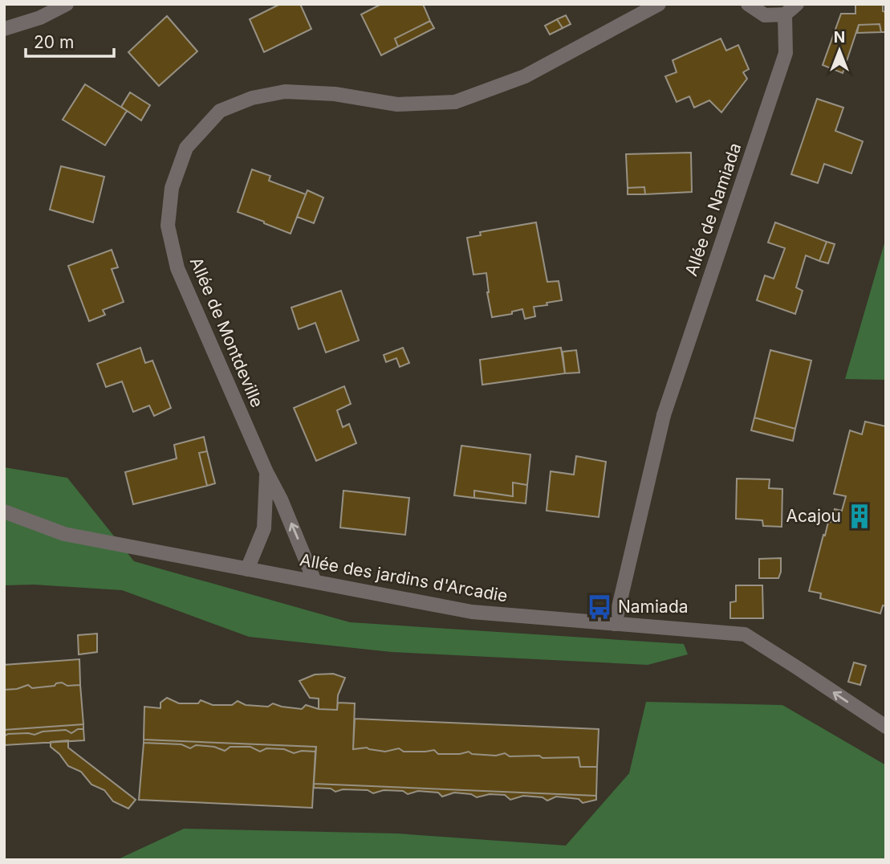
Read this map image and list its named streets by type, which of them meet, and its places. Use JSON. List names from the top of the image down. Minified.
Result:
{"streets":{"street":["Allée de Namiada","Allée de Montdeville","Allée des jardins d'Arcadie"]},"crossings":[["Allée de Namiada","Allée des jardins d'Arcadie"],["Allée de Montdeville","Allée des jardins d'Arcadie"]],"places":{"building":["Acajou"],"bus stop":["Namiada"]},"scale_bar":"20 m","north":"top"}
